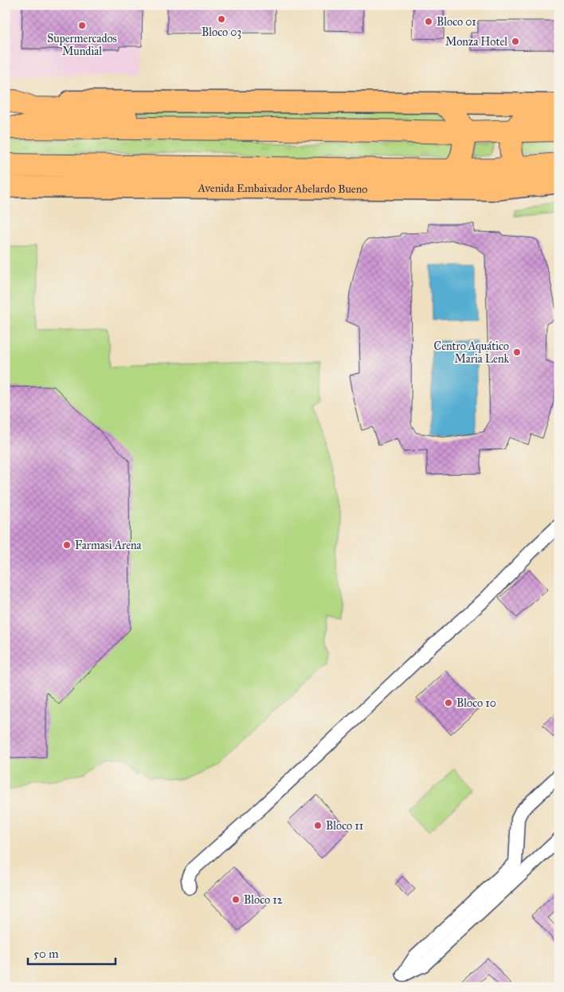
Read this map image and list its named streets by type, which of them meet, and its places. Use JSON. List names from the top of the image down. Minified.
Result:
{"streets":{"highway":["Avenida Embaixador Abelardo Bueno"]},"places":["Bloco 03","Bloco 01","Supermercados Mundial","Monza Hotel","Centro Aquático Maria Lenk","Farmasi Arena","Bloco 10","Bloco 11","Bloco 12"],"scale_bar":"50 m"}
